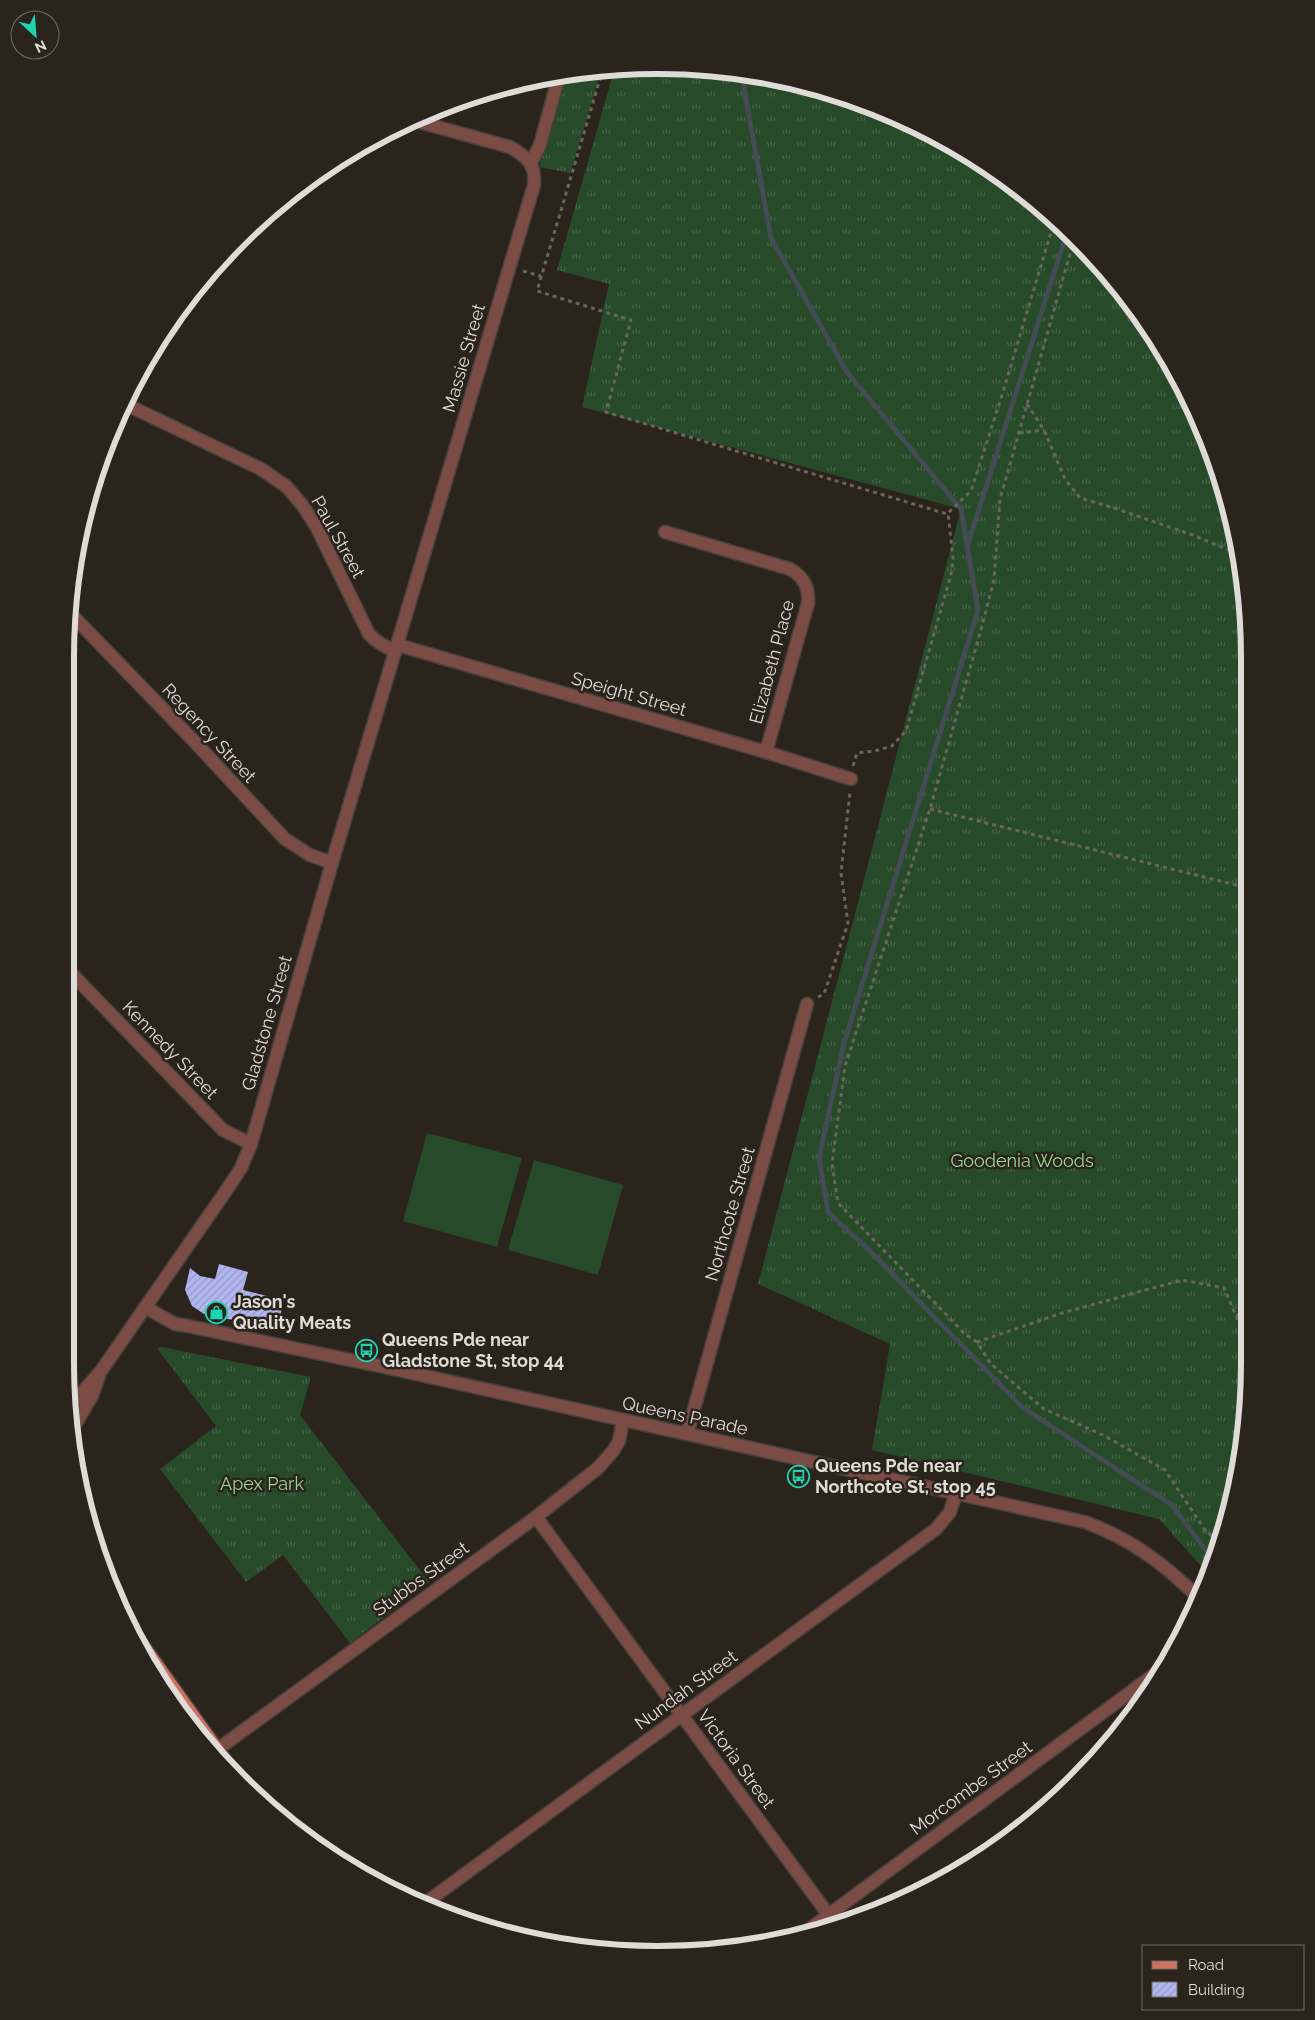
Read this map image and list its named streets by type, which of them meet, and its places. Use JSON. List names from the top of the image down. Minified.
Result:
{"streets":{"street":["Massie Street","Paul Street","Elizabeth Place","Speight Street","Regency Street","Gladstone Street","Kennedy Street","Northcote Street","Queens Parade","Stubbs Street","Nundah Street","Victoria Street","Morcombe Street"]},"crossings":[["Massie Street","Paul Street"],["Massie Street","Speight Street"],["Massie Street","Gladstone Street"],["Paul Street","Speight Street"],["Paul Street","Gladstone Street"],["Elizabeth Place","Speight Street"],["Speight Street","Gladstone Street"],["Regency Street","Gladstone Street"],["Gladstone Street","Kennedy Street"],["Gladstone Street","Queens Parade"],["Northcote Street","Queens Parade"],["Queens Parade","Stubbs Street"],["Queens Parade","Nundah Street"],["Stubbs Street","Victoria Street"],["Nundah Street","Victoria Street"]],"parks":["Goodenia Woods","Apex Park"],"places":{"shop":["Jason's Quality Meats"],"bus stop":["Queens Pde near Gladstone St, stop 44","Queens Pde near Northcote St, stop 45"]},"legend":["Road","Building"],"north":"bottom right"}
